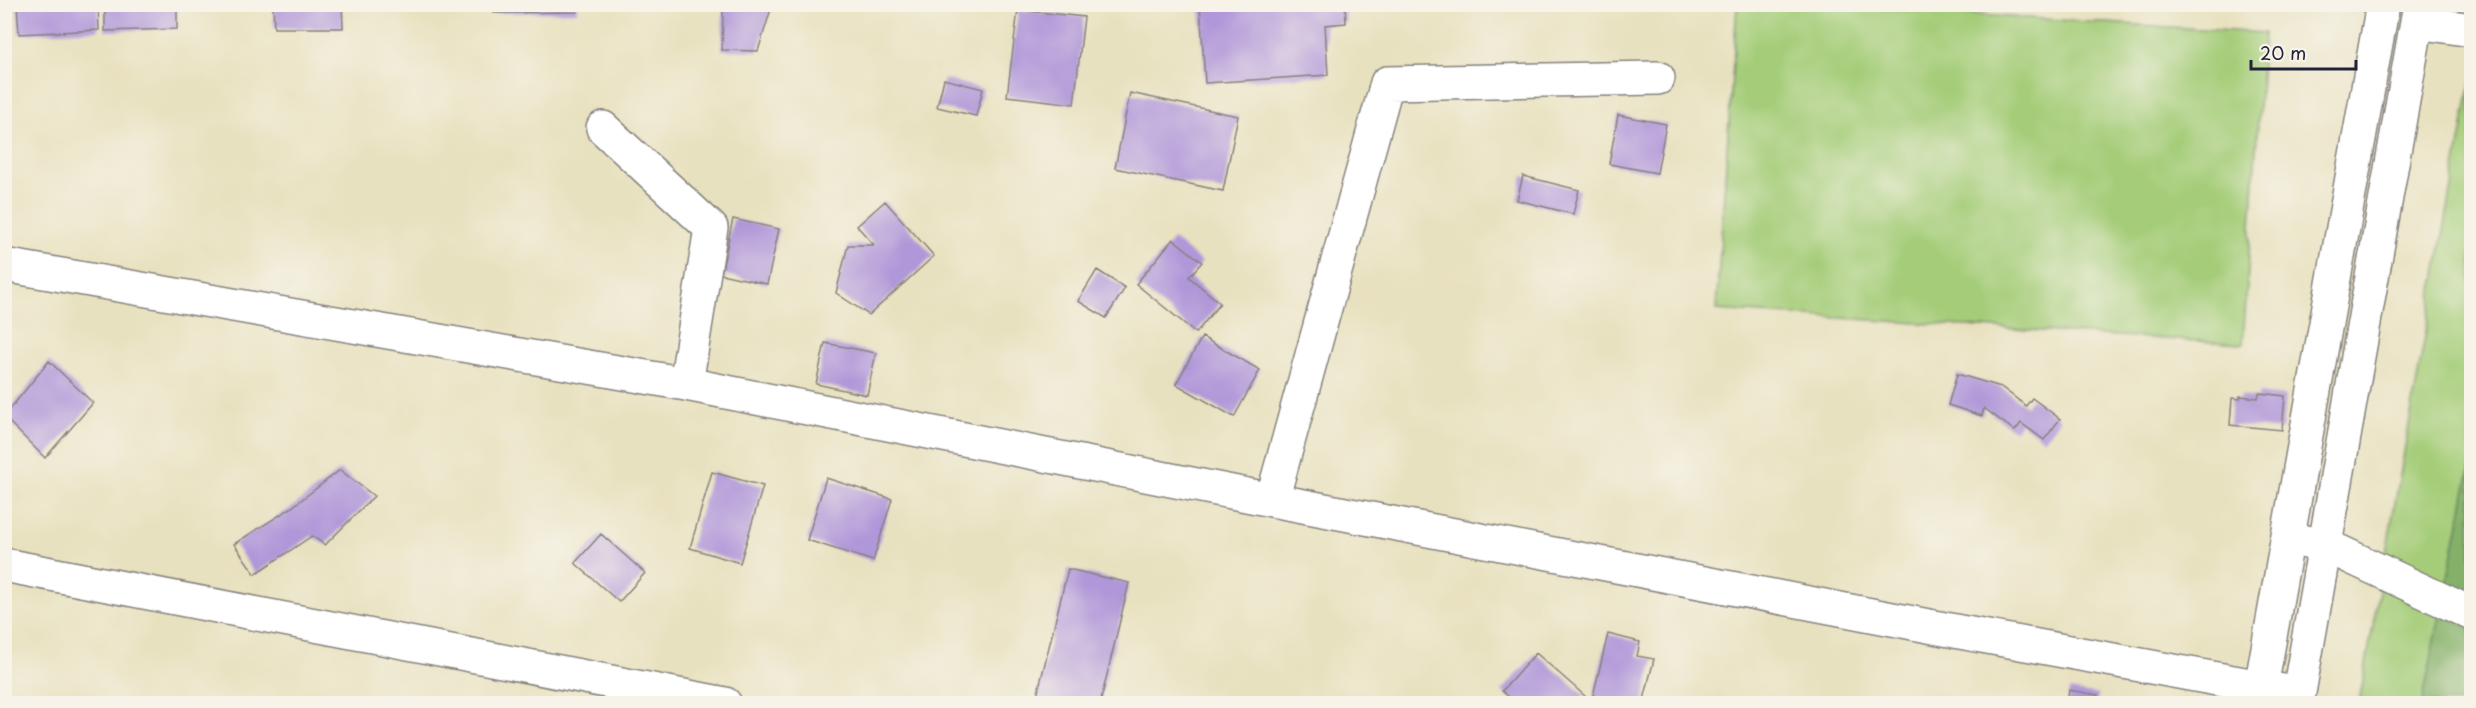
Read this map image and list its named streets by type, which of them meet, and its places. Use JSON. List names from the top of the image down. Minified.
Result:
{"scale_bar":"20 m"}
